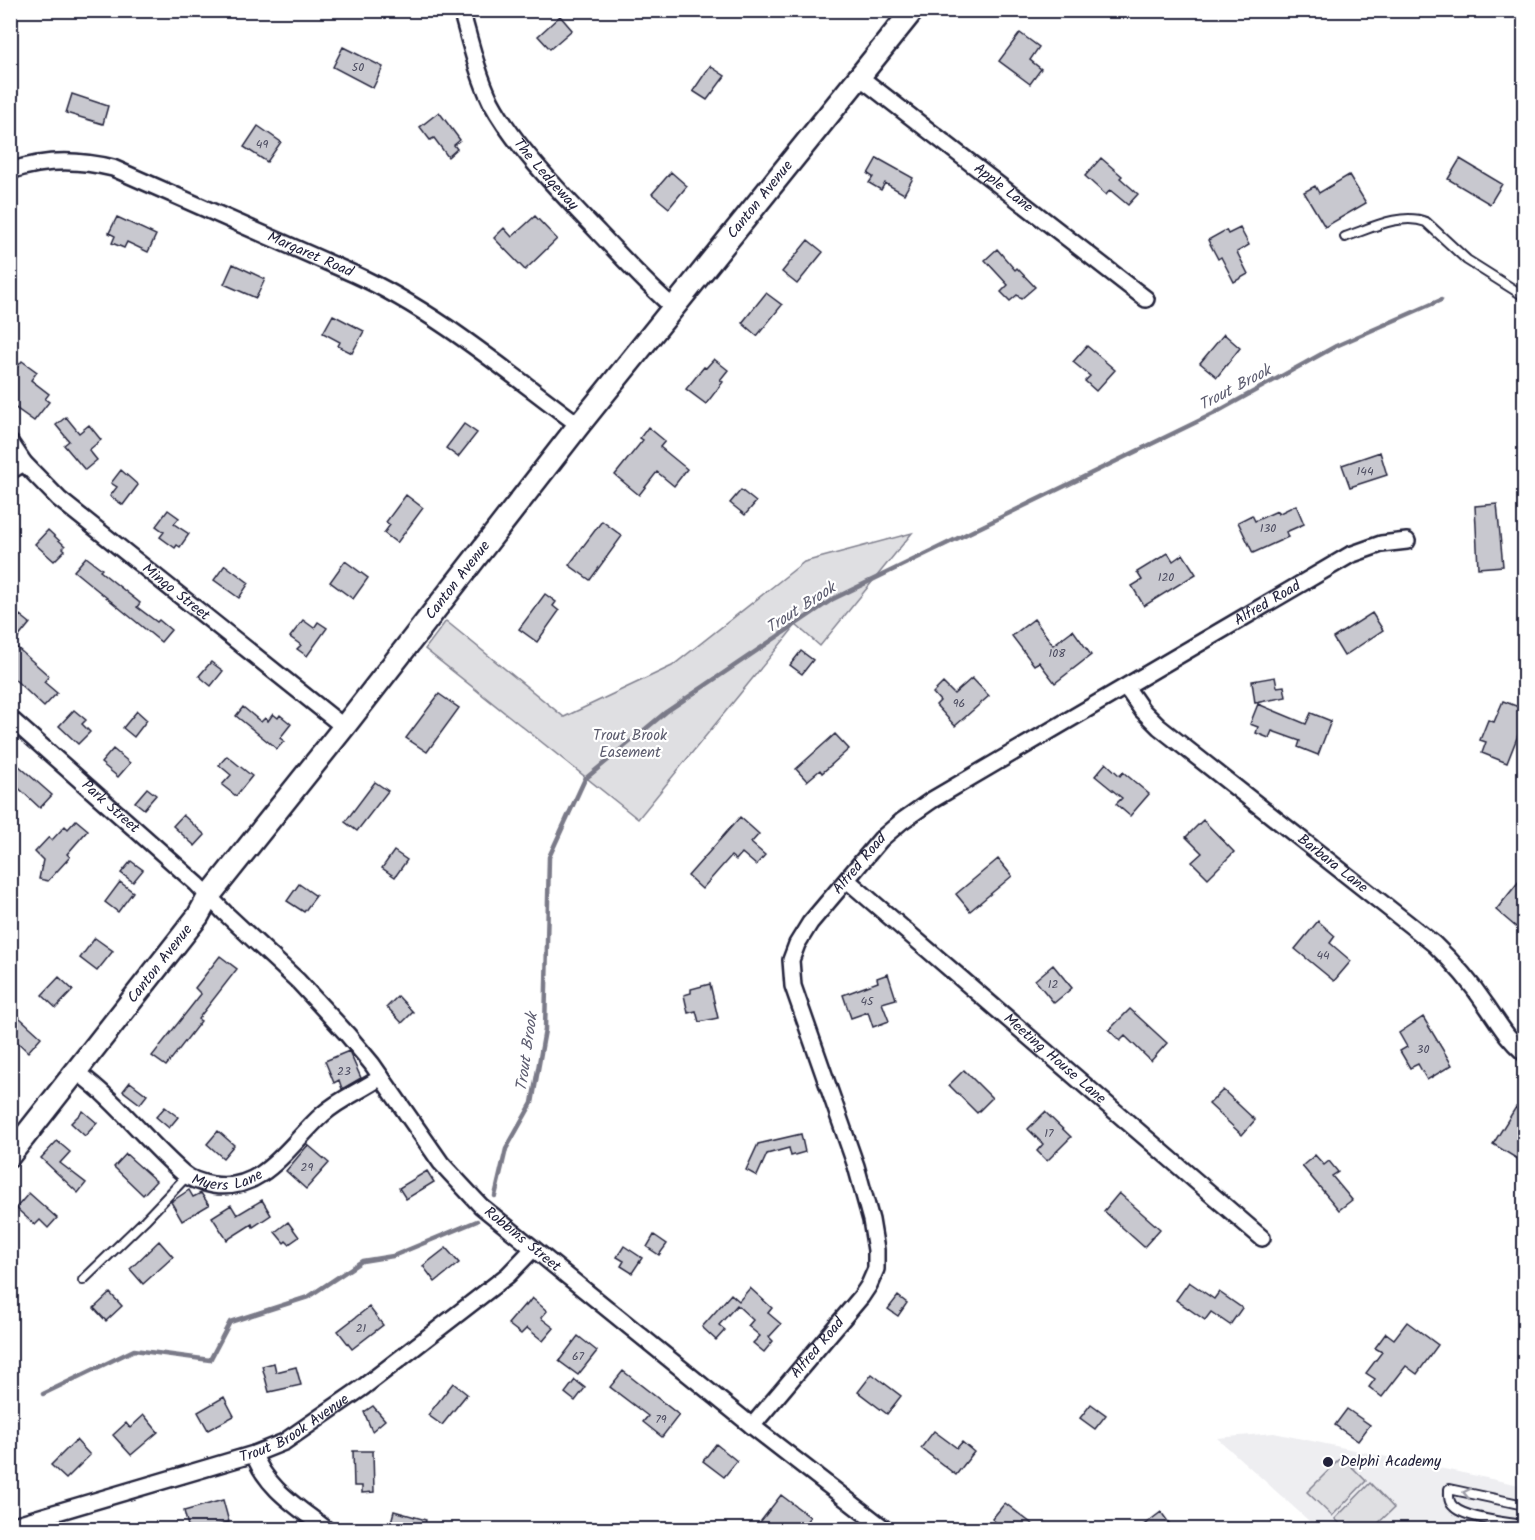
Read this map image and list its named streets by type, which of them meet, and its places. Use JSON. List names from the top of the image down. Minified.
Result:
{"streets":{"main road":["Canton Avenue"],"street":["The Ledgeway","Apple Lane","Margaret Road","Mingo Street","Alfred Road","Park Street","Barbara Lane","Meeting House Lane","Myers Lane","Robbins Street","Trout Brook Avenue"]},"crossings":[["The Ledgeway","Canton Avenue"],["Apple Lane","Canton Avenue"],["Canton Avenue","Margaret Road"],["Canton Avenue","Mingo Street"],["Canton Avenue","Park Street"],["Canton Avenue","Myers Lane"],["Canton Avenue","Robbins Street"],["Alfred Road","Barbara Lane"],["Alfred Road","Meeting House Lane"],["Alfred Road","Robbins Street"],["Park Street","Robbins Street"],["Myers Lane","Robbins Street"],["Robbins Street","Trout Brook Avenue"]],"water":["Trout Brook"],"parks":["Trout Brook Easement"],"places":["Delphi Academy"],"house_numbers":["50","49","144","130","120","108","96","44","12","45","30","23","17","29","21","67","79"]}
